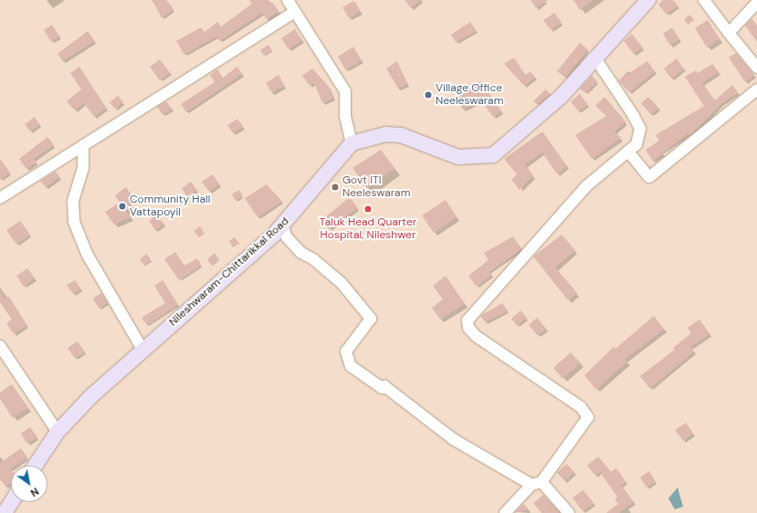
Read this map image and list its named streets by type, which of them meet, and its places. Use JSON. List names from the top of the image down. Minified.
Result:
{"streets":{"main road":["Nileshwaram-Chittarikkal Road"]},"places":["Village Office Neeleswaram","Govt ITI Neeleswaram","Community Hall Vattapoyil","Taluk Head Quarter Hospital, Nileshwer"],"north":"bottom right"}
